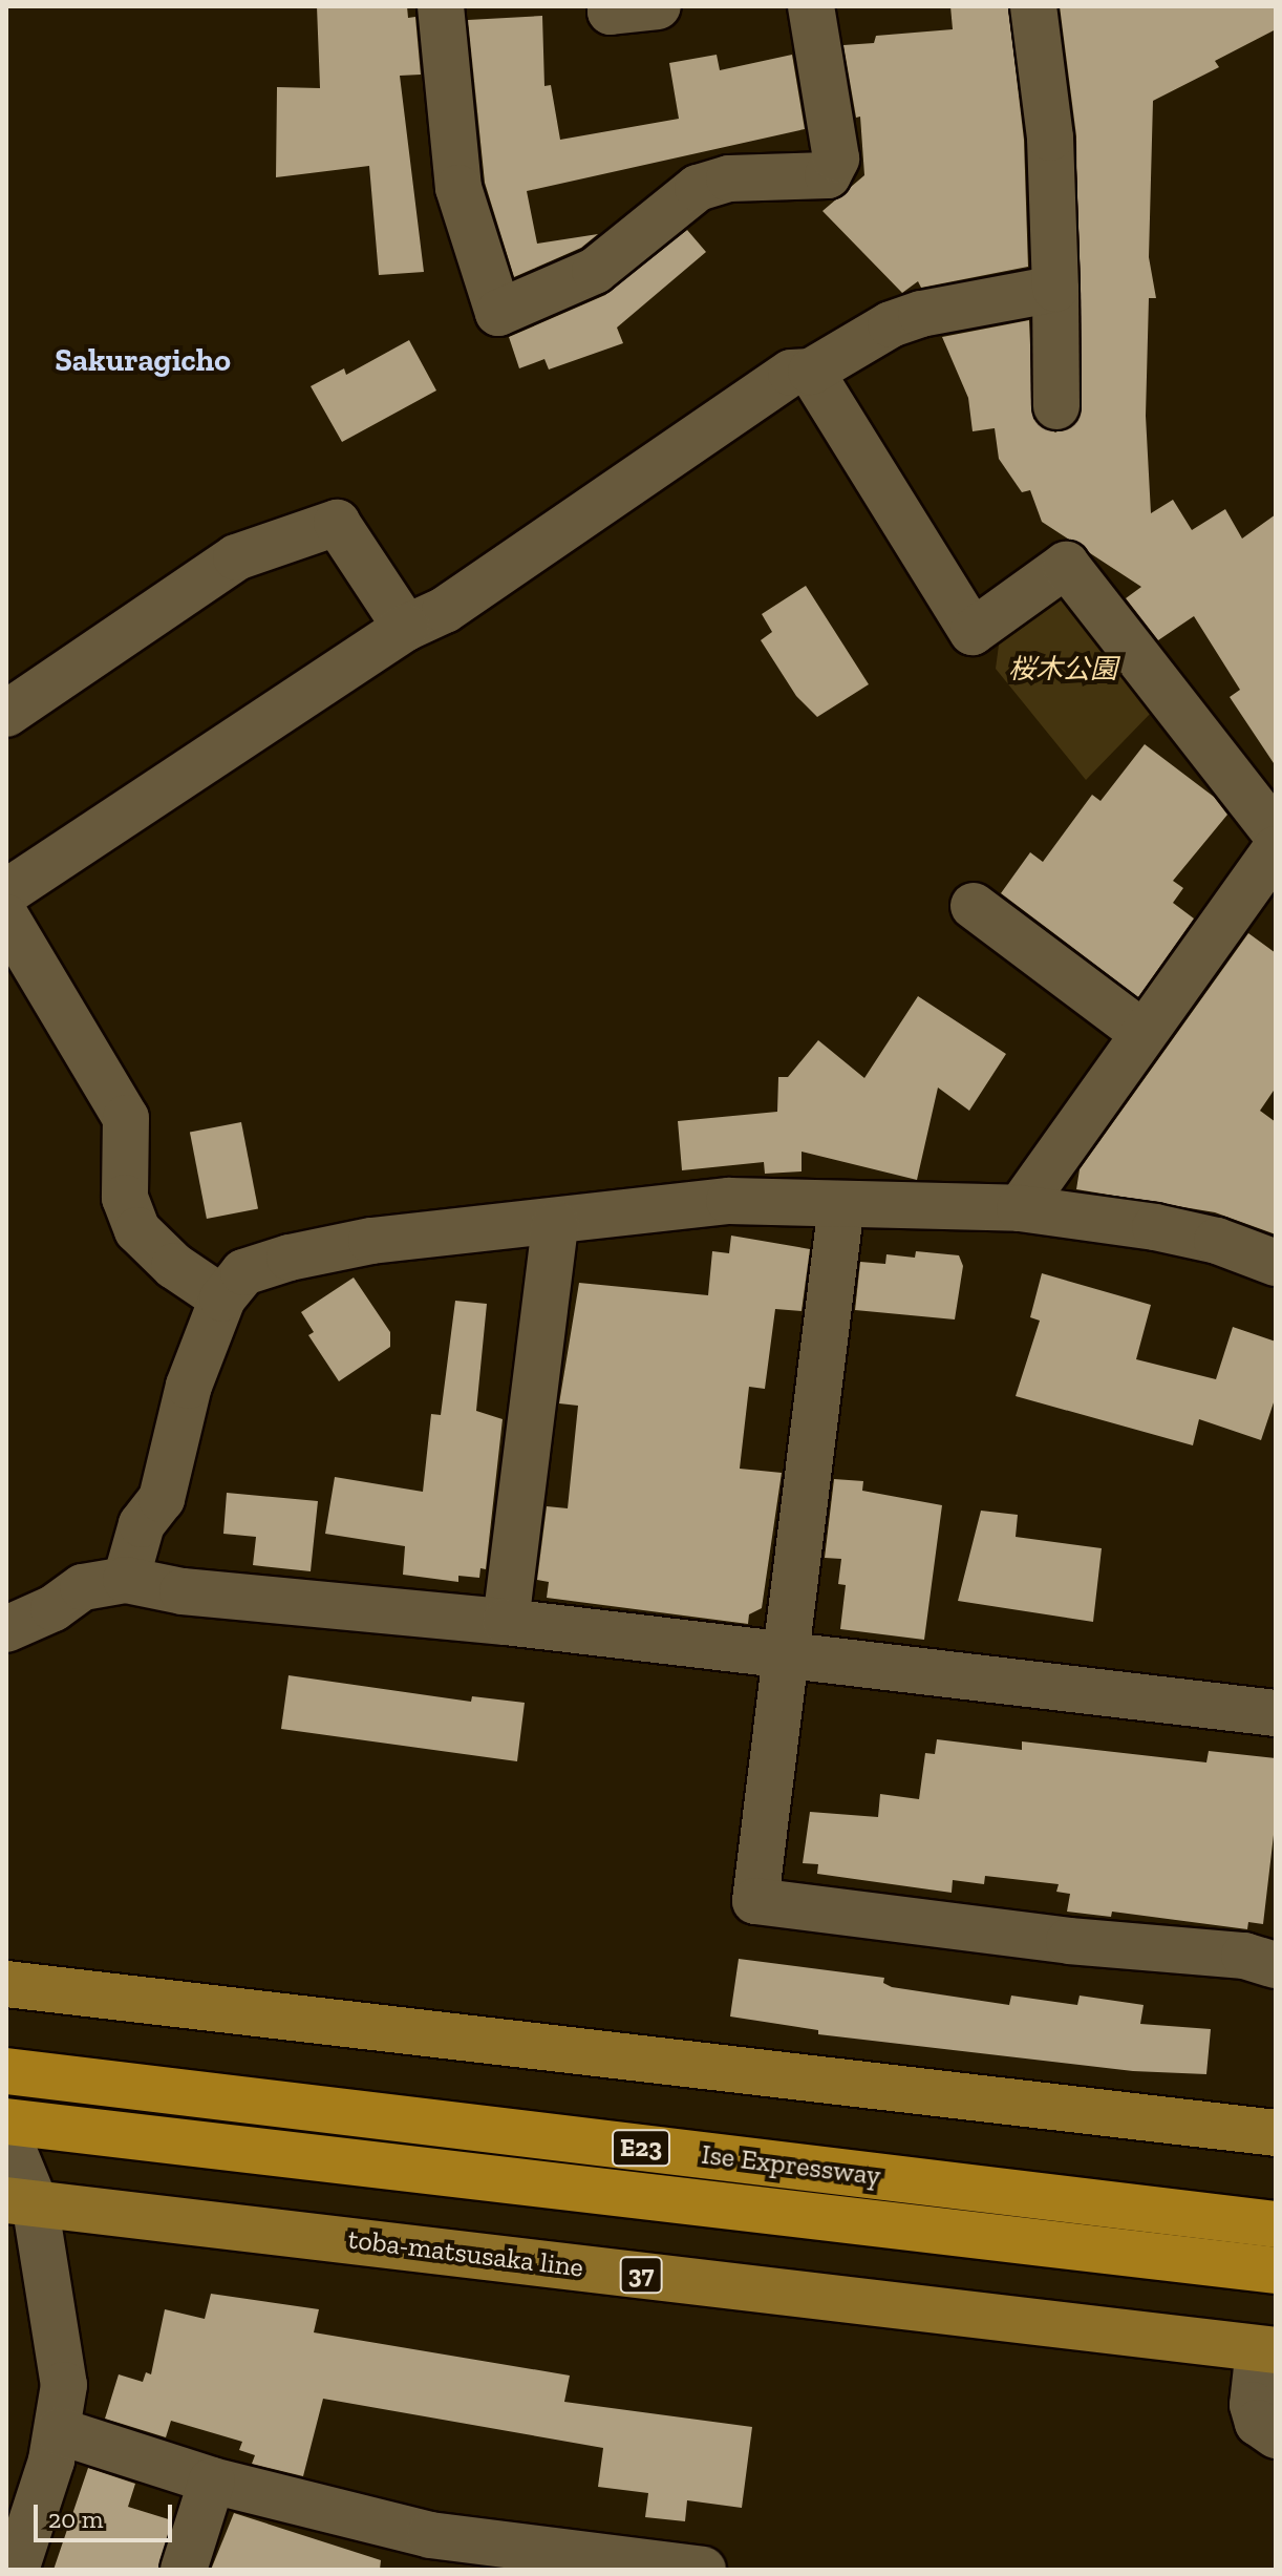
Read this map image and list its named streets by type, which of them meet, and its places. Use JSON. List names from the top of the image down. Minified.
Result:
{"streets":{"highway":["E23","Ise Expressway"],"main road":["toba-matsusaka line","37"]},"districts":["Sakuragicho"],"parks":["桜木公園"],"scale_bar":"20 m"}
